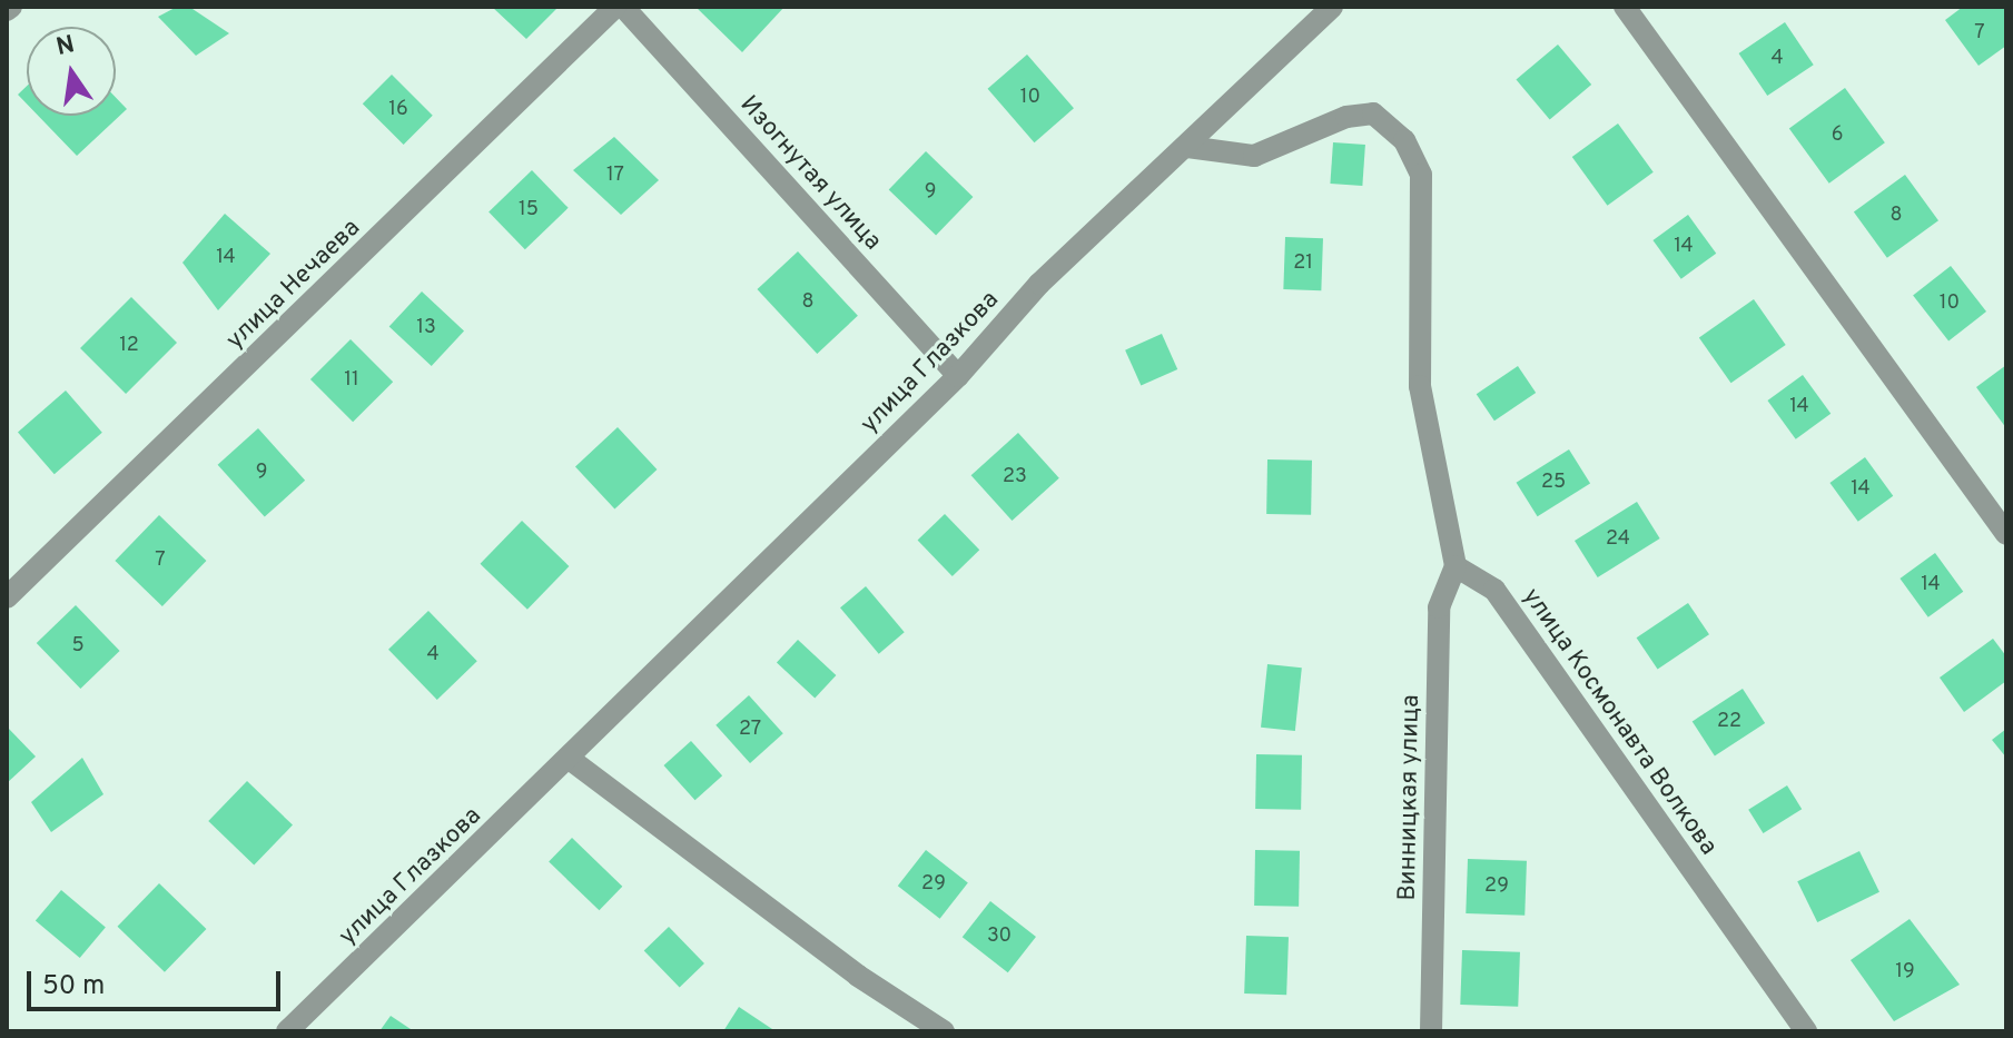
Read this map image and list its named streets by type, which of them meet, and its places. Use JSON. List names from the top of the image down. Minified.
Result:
{"streets":{"street":["Изогнутая улица","улица Нечаева","улица Глазкова","улица Космонавта Волкова","Винницкая улица"]},"crossings":[["Изогнутая улица","улица Глазкова"],["улица Космонавта Волкова","Винницкая улица"]],"house_numbers":["7","4","10","16","6","17","9","15","8","14","14","21","8","10","13","12","11","14","9","23","25","14","24","7","14","5","4","22","27","29","29","30","19"],"scale_bar":"50 m","north":"top"}
